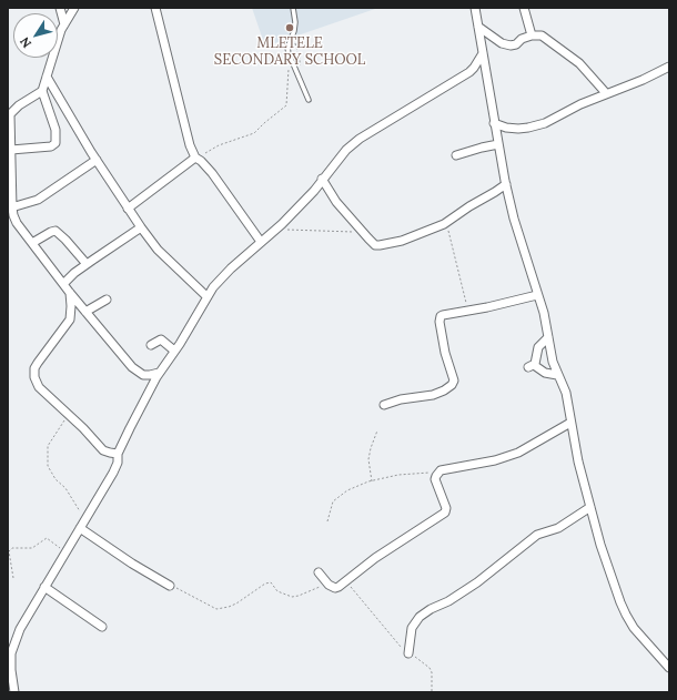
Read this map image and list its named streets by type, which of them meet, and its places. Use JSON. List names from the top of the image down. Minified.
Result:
{"places":["MLETELE SECONDARY SCHOOL"],"north":"bottom left"}
